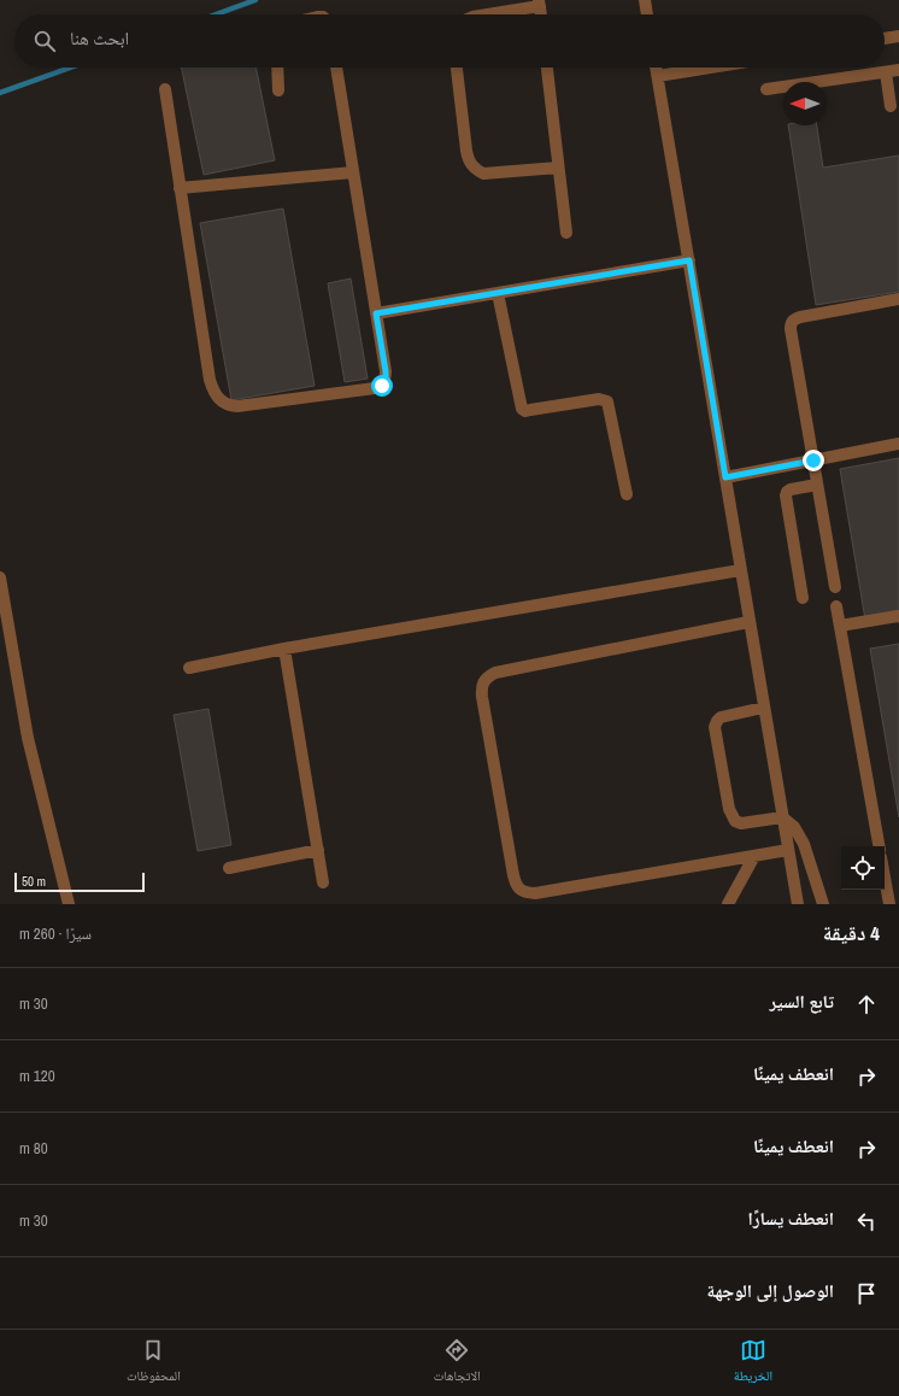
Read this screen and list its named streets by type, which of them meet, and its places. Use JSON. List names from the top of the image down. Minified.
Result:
{"scale_bar":"50 m","north":"left","page":{"search":"ابحث هنا","scale":"50 m","heading":["4 دقيقة","سيرًا · 260 m"],"list":[["تابع السير","30 m"],["انعطف يمينًا","120 m"],["انعطف يمينًا","80 m"],["انعطف يسارًا","30 m"],"الوصول إلى الوجهة"],"nav":["الخريطة","الاتجاهات","المحفوظات"]}}
